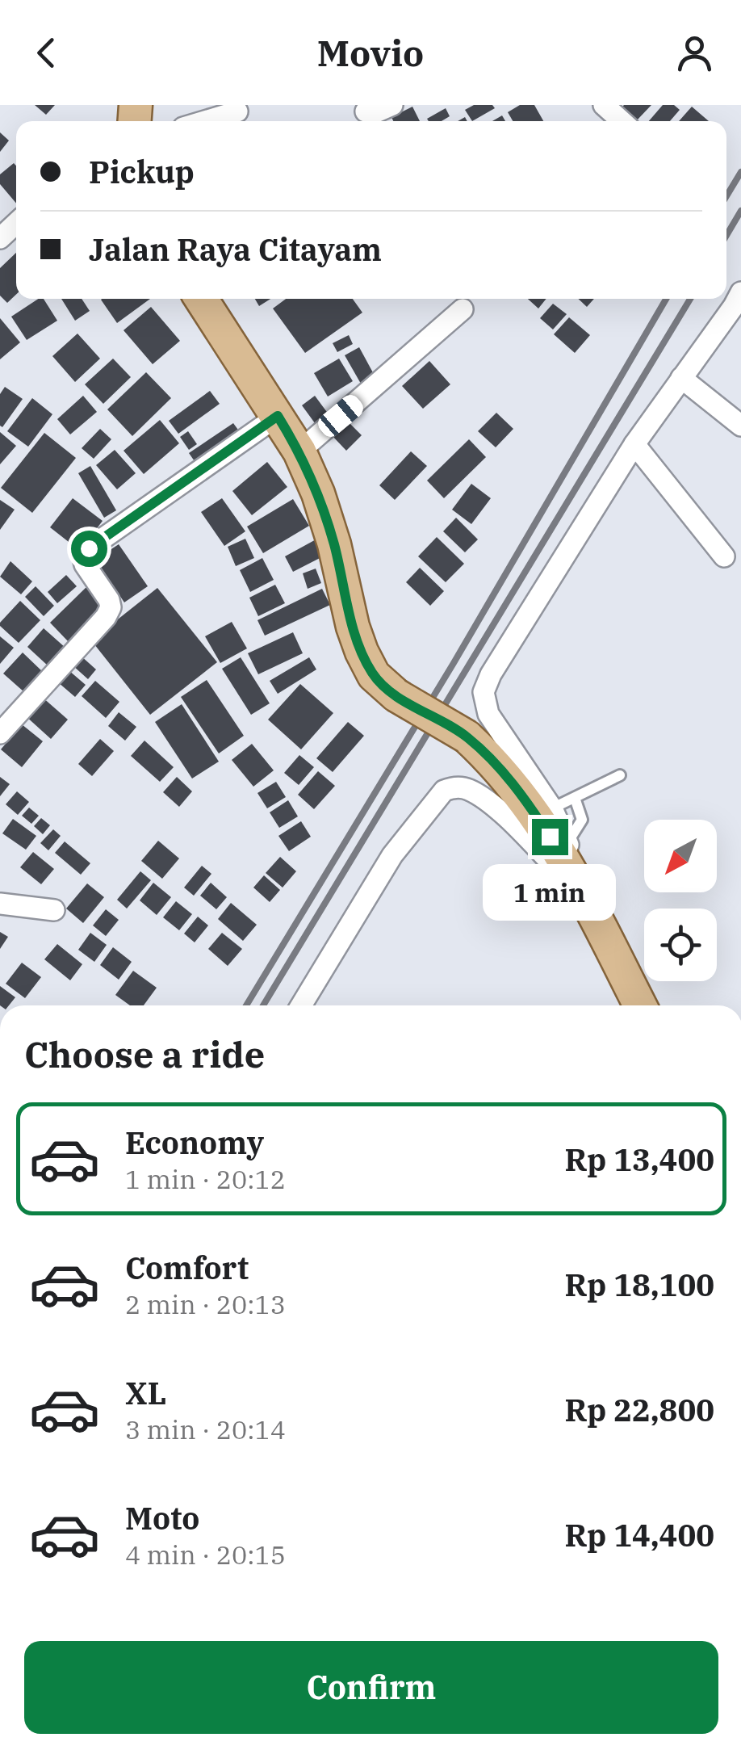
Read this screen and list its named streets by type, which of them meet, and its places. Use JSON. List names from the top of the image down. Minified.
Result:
{"north":"bottom left","page":{"header":"Movio","banner":["Pickup","Jalan Raya Citayam"],"bubble":"1 min","heading":"Choose a ride","list":[{"name":"Economy","note":"1 min · 20:12","value":"Rp 13,400"},{"name":"Comfort","note":"2 min · 20:13","value":"Rp 18,100"},{"name":"XL","note":"3 min · 20:14","value":"Rp 22,800"},{"name":"Moto","note":"4 min · 20:15","value":"Rp 14,400"}],"buttons":"Confirm"}}
